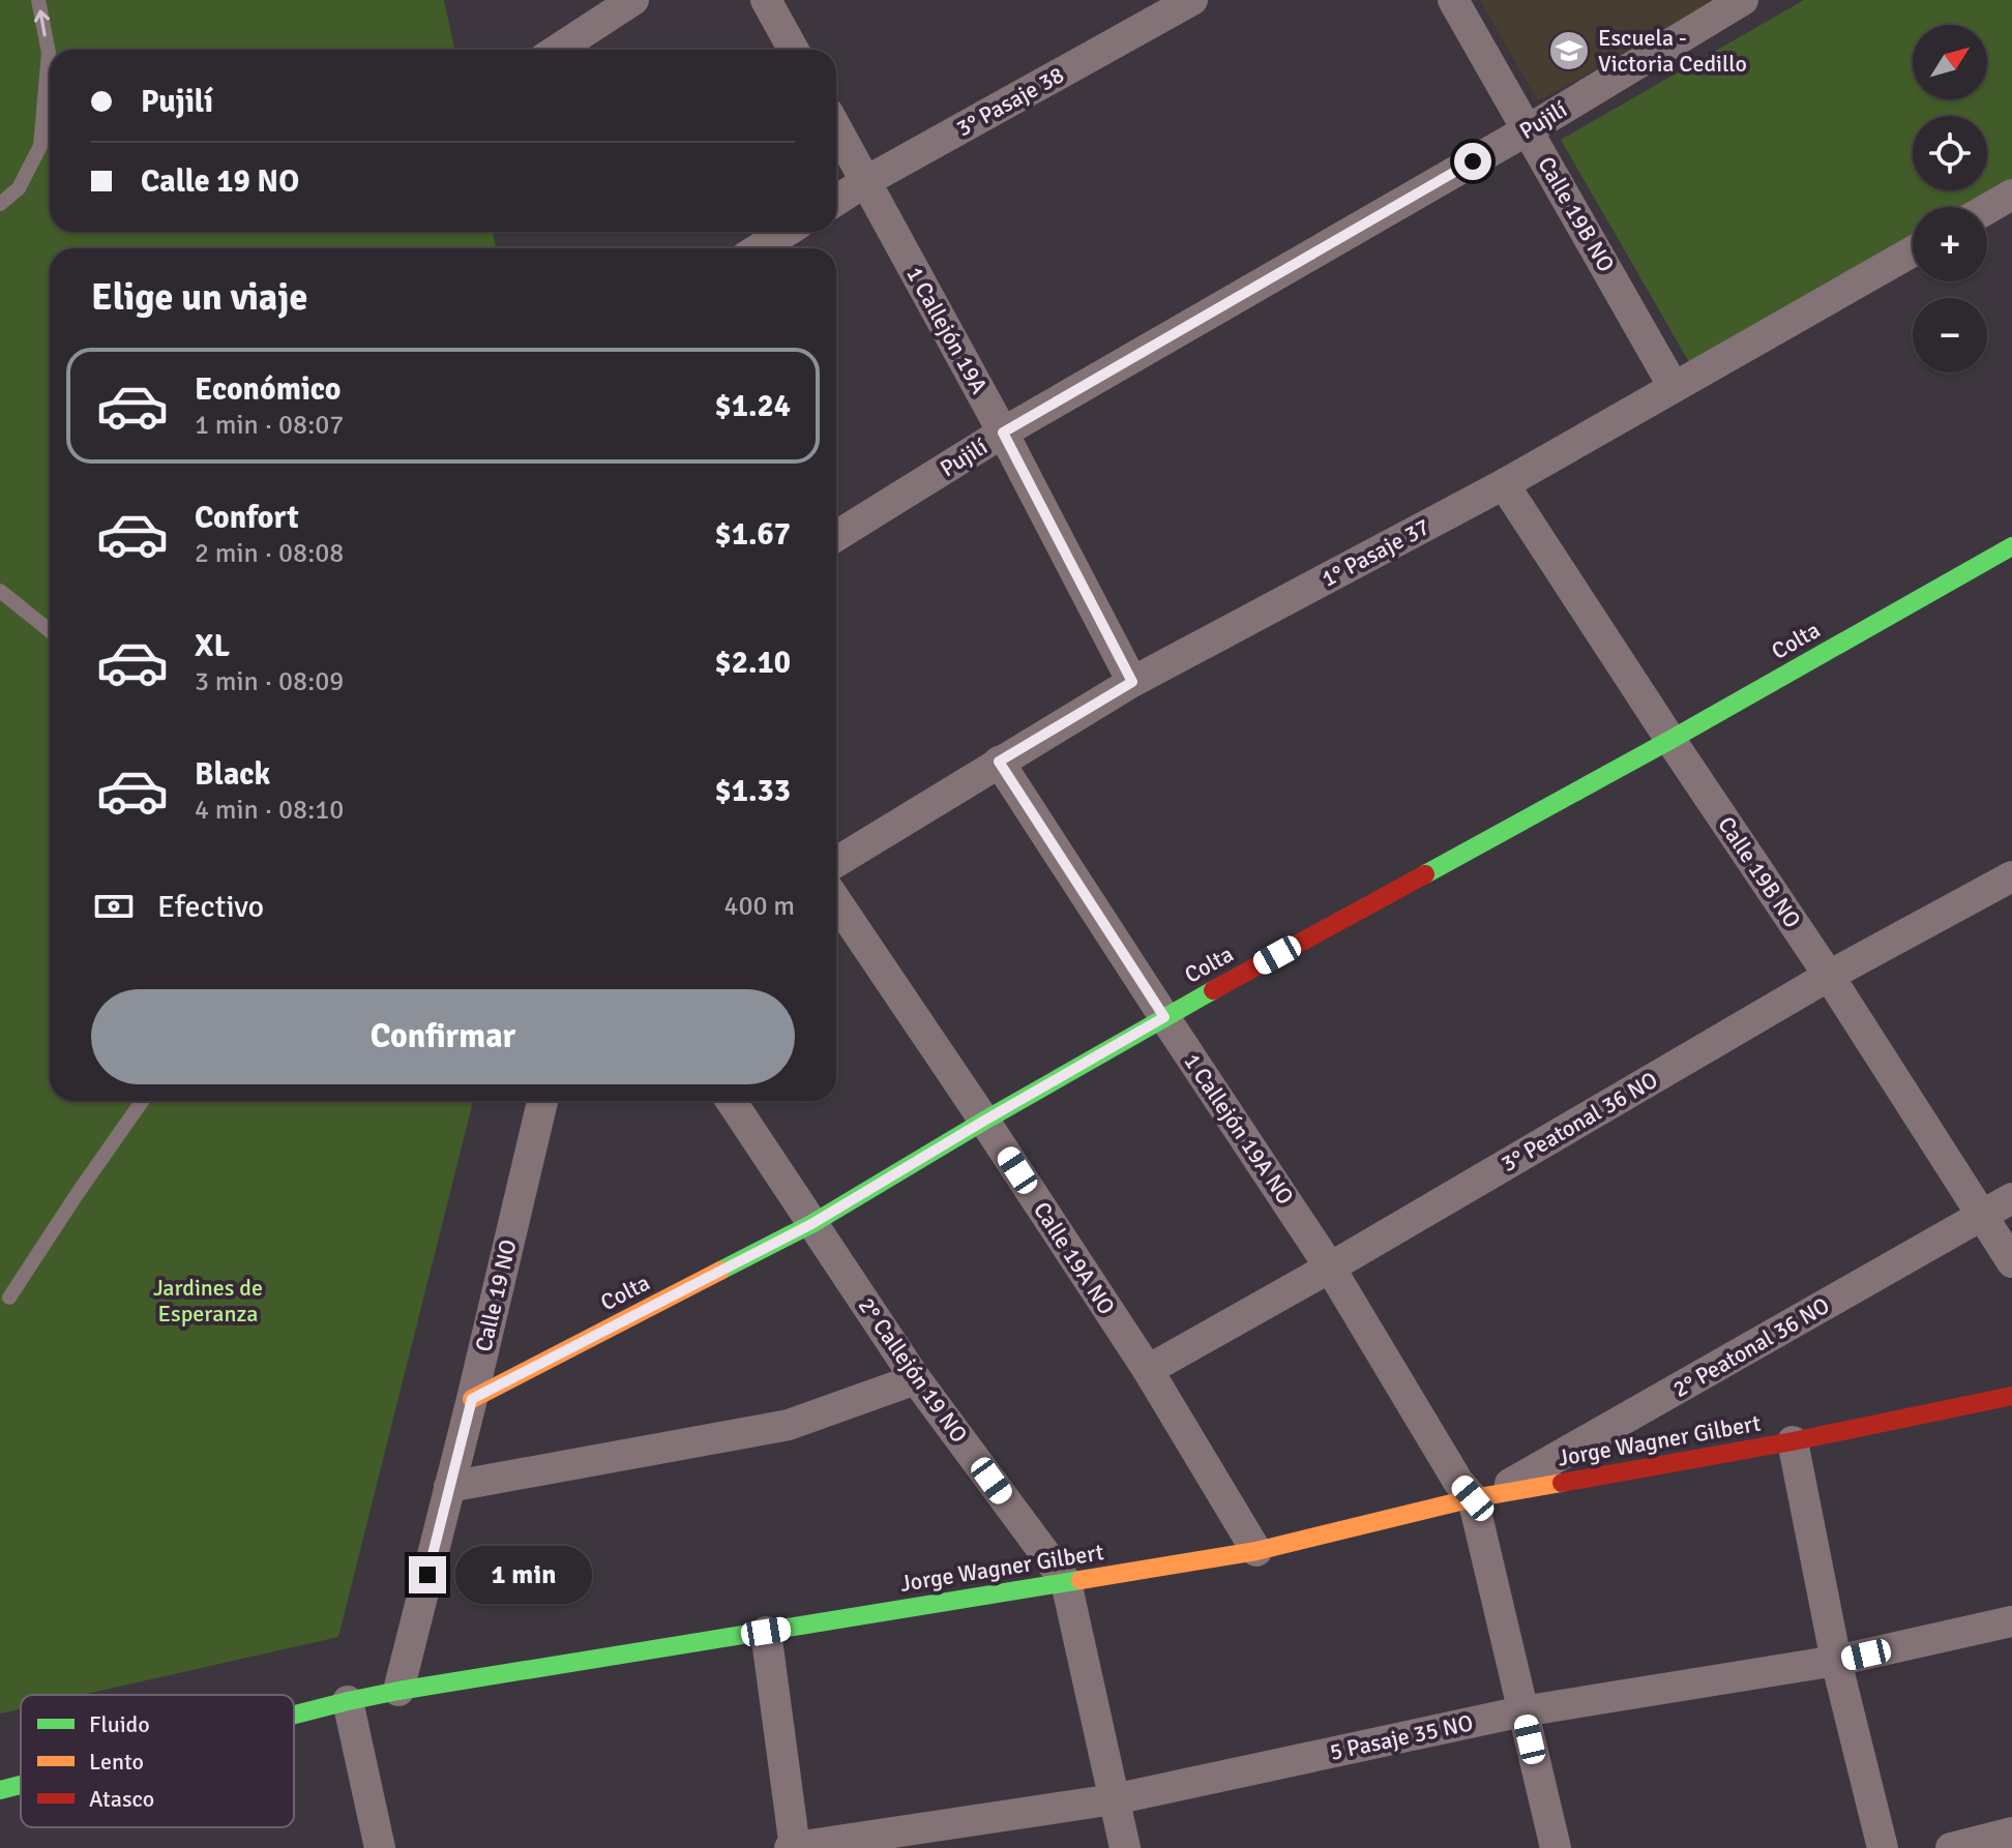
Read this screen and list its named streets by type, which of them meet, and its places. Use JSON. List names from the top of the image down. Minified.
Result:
{"streets":{"street":["3° Pasaje 38","Pujilí","Calle 19B NO","1 Callejón 19A","1° Pasaje 37","Colta","3° Peatonal 36 NO","1 Callejón 19A NO","Calle 19A NO","Calle 19 NO","2° Peatonal 36 NO","2° Callejón 19 NO","Jorge Wagner Gilbert","5 Pasaje 35 NO"]},"crossings":[["3° Pasaje 38","1 Callejón 19A"],["Pujilí","Calle 19B NO"],["Pujilí","1 Callejón 19A"],["Calle 19B NO","1° Pasaje 37"],["Calle 19B NO","Colta"],["Calle 19B NO","3° Peatonal 36 NO"],["Calle 19B NO","2° Peatonal 36 NO"],["1 Callejón 19A","1° Pasaje 37"],["1° Pasaje 37","1 Callejón 19A NO"],["Colta","1 Callejón 19A NO"],["Colta","Calle 19A NO"],["Colta","Calle 19 NO"],["Colta","2° Callejón 19 NO"],["3° Peatonal 36 NO","1 Callejón 19A NO"],["3° Peatonal 36 NO","Calle 19A NO"],["1 Callejón 19A NO","2° Peatonal 36 NO"],["1 Callejón 19A NO","Jorge Wagner Gilbert"],["Calle 19A NO","Jorge Wagner Gilbert"],["Calle 19 NO","Jorge Wagner Gilbert"],["2° Peatonal 36 NO","Jorge Wagner Gilbert"],["2° Callejón 19 NO","Jorge Wagner Gilbert"],["2° Callejón 19 NO","5 Pasaje 35 NO"]],"parks":["Jardines de Esperanza"],"places":{"school or university":["Escuela - Victoria Cedillo"]},"legend":["Fluido","Lento","Atasco"],"north":"top right","page":{"map_buttons":["+","−"],"banner":["Pujilí","Calle 19 NO"],"heading":"Elige un viaje","list":[{"name":"Económico","note":"1 min · 08:07","value":"$1.24"},{"name":"Confort","note":"2 min · 08:08","value":"$1.67"},{"name":"XL","note":"3 min · 08:09","value":"$2.10"},{"name":"Black","note":"4 min · 08:10","value":"$1.33"}],"pay":["Efectivo","400 m"],"buttons":"Confirmar","bubble":"1 min"}}
